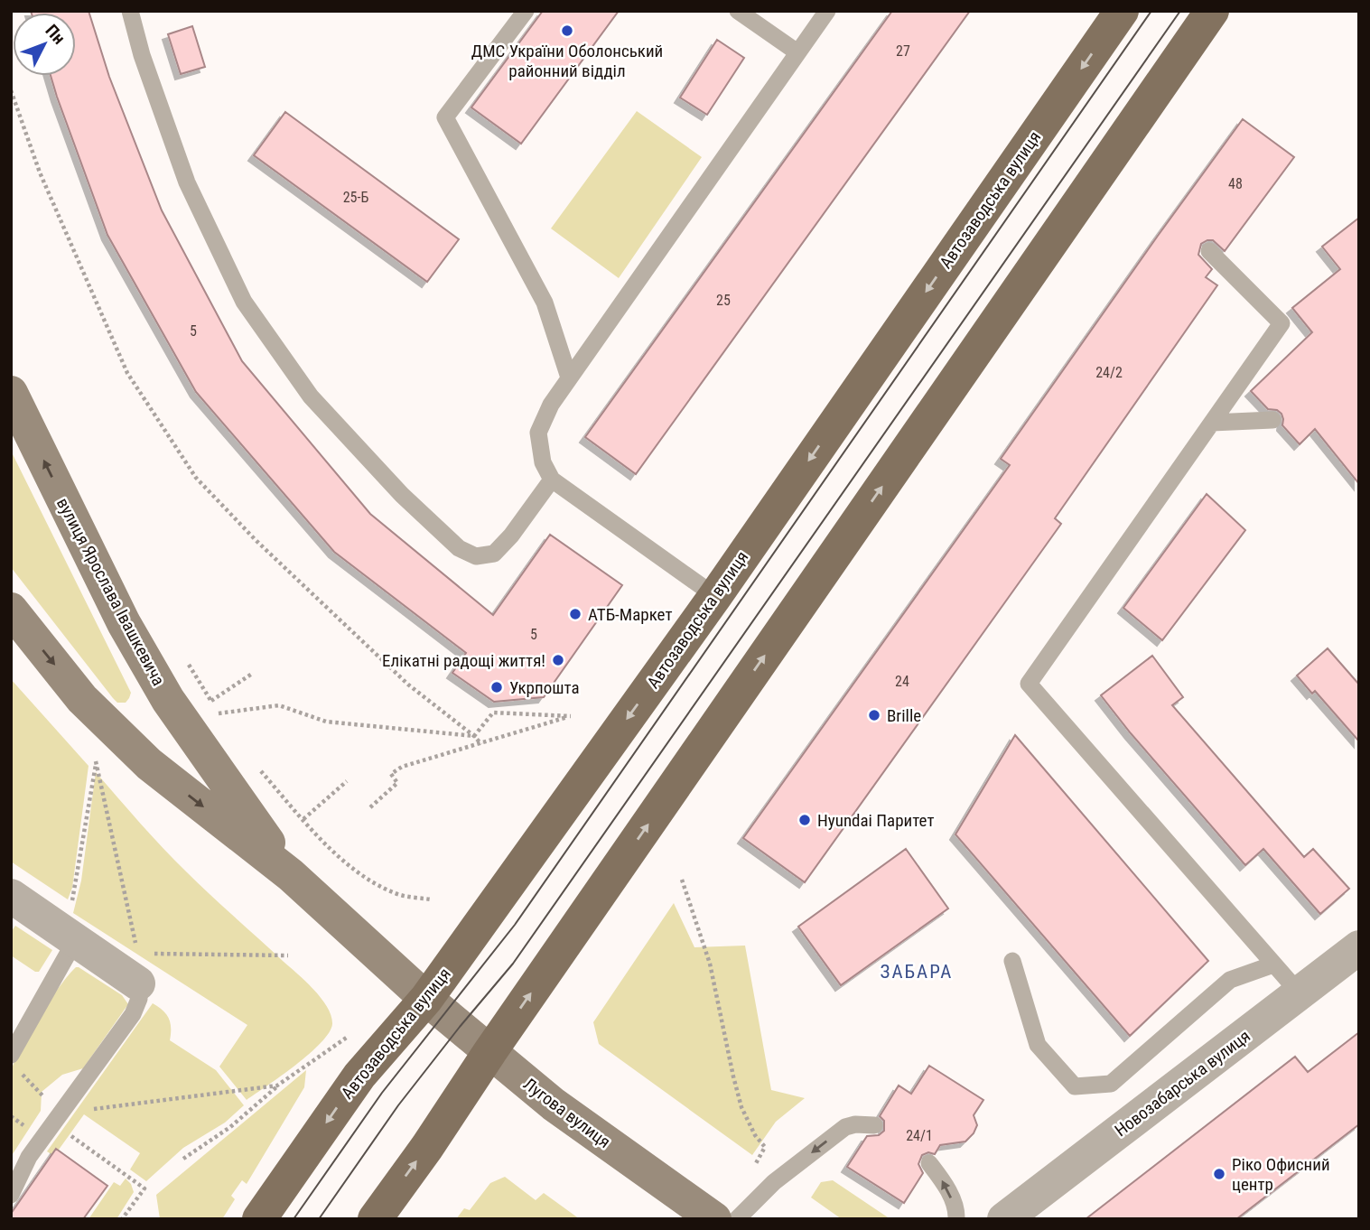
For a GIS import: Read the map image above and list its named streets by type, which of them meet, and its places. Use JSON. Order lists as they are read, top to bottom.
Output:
{
  "streets": {
    "main road": ["Автозаводська вулиця", "вулиця Ярослава Івашкевича", "Лугова вулиця"],
    "street": ["Новозабарська вулиця"]
  },
  "crossings": [
    ["Автозаводська вулиця", "вулиця Ярослава Івашкевича"],
    ["Автозаводська вулиця", "Лугова вулиця"],
    ["вулиця Ярослава Івашкевича", "Лугова вулиця"]
  ],
  "districts": ["ЗАБАРА"],
  "places": [
    "ДМС України Оболонський районний відділ",
    "АТБ-Маркет",
    "Елікатні радощі життя!",
    "Укрпошта",
    "Brille",
    "Hyundai Паритет",
    "Ріко Офисний центр"
  ],
  "house_numbers": [
    "27",
    "48",
    "25-Б",
    "25",
    "5",
    "24/2",
    "5",
    "24",
    "24/1"
  ],
  "north": "top right"
}
